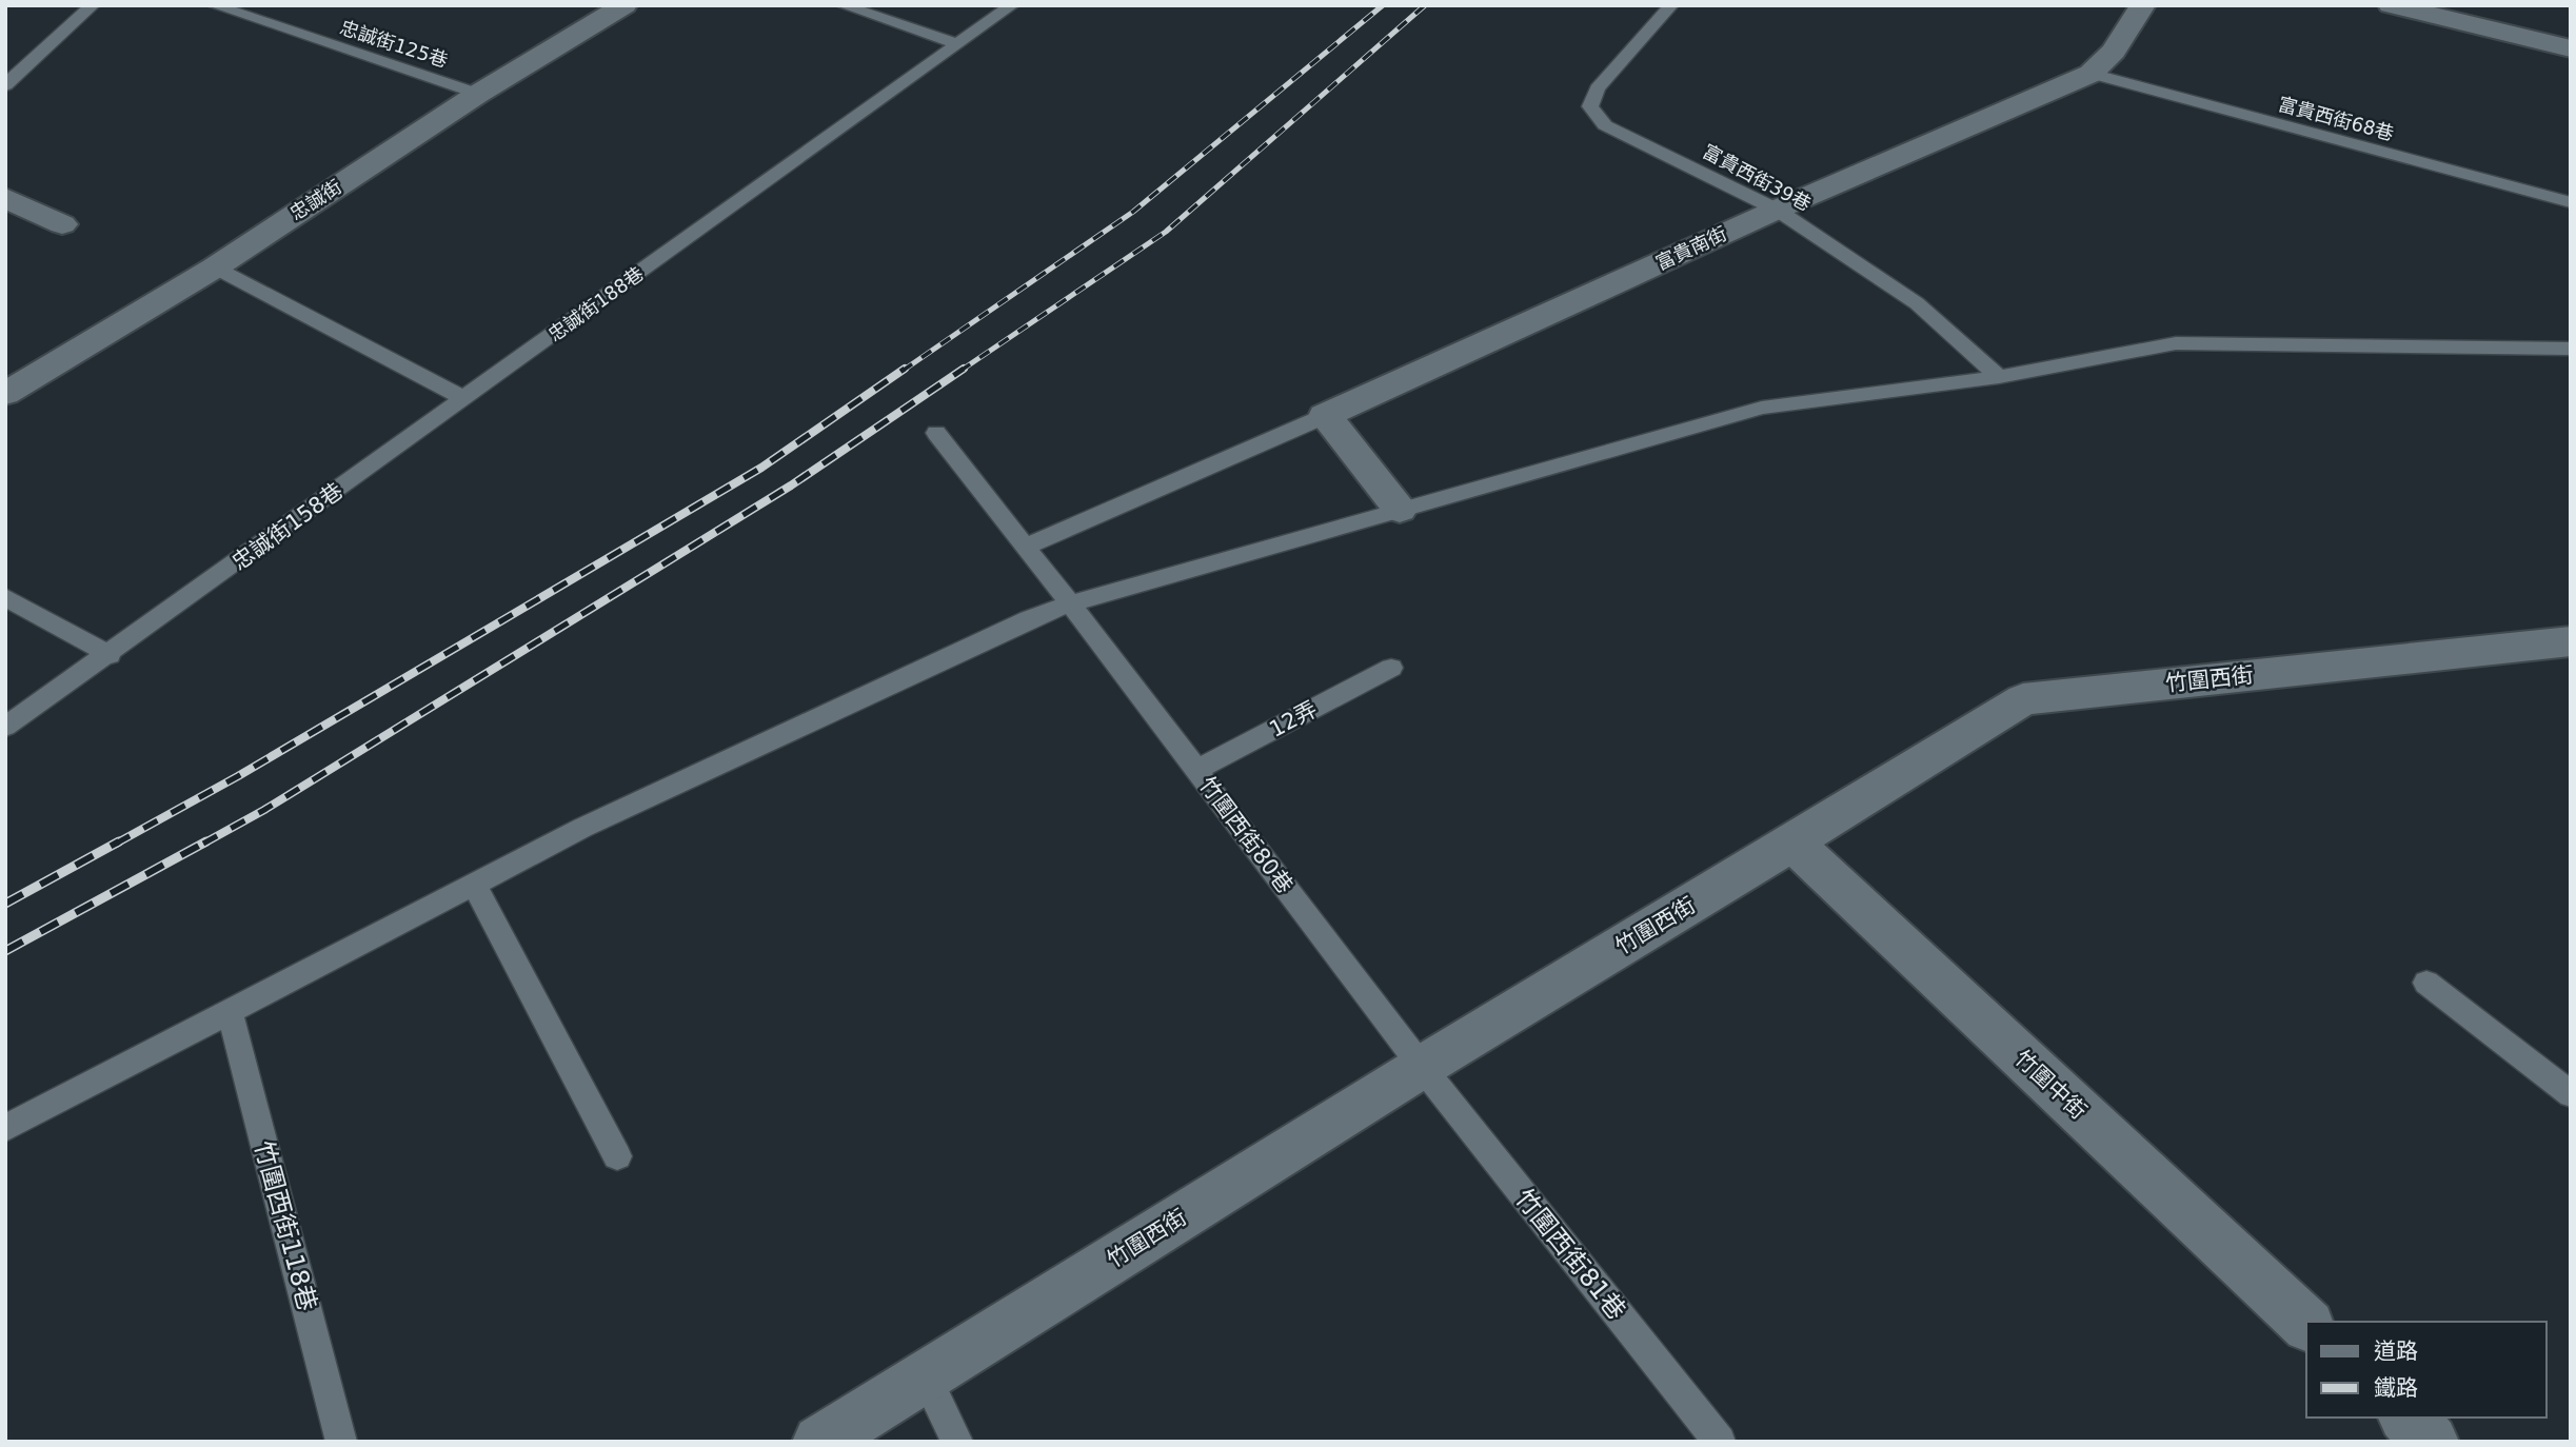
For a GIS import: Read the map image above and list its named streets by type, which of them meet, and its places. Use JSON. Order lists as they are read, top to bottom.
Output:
{
  "streets": {
    "street": [
      "忠誠街",
      "富貴南街",
      "竹圍西街",
      "竹圍中街"
    ],
    "lane": [
      "忠誠街125巷",
      "富貴西街68巷",
      "富貴西街39巷",
      "忠誠街188巷",
      "忠誠街158巷",
      "12弄",
      "竹圍西街80巷",
      "竹圍西街118巷",
      "竹圍西街81巷"
    ]
  },
  "crossings": [
    ["忠誠街125巷", "忠誠街"],
    ["富貴西街68巷", "富貴南街"],
    ["富貴西街39巷", "富貴南街"],
    ["忠誠街188巷", "忠誠街158巷"],
    ["竹圍西街", "竹圍西街80巷"],
    ["竹圍西街", "竹圍中街"],
    ["竹圍西街", "竹圍西街81巷"],
    ["12弄", "竹圍西街80巷"],
    ["竹圍西街80巷", "竹圍西街81巷"]
  ],
  "legend": ["道路", "鐵路"]
}
